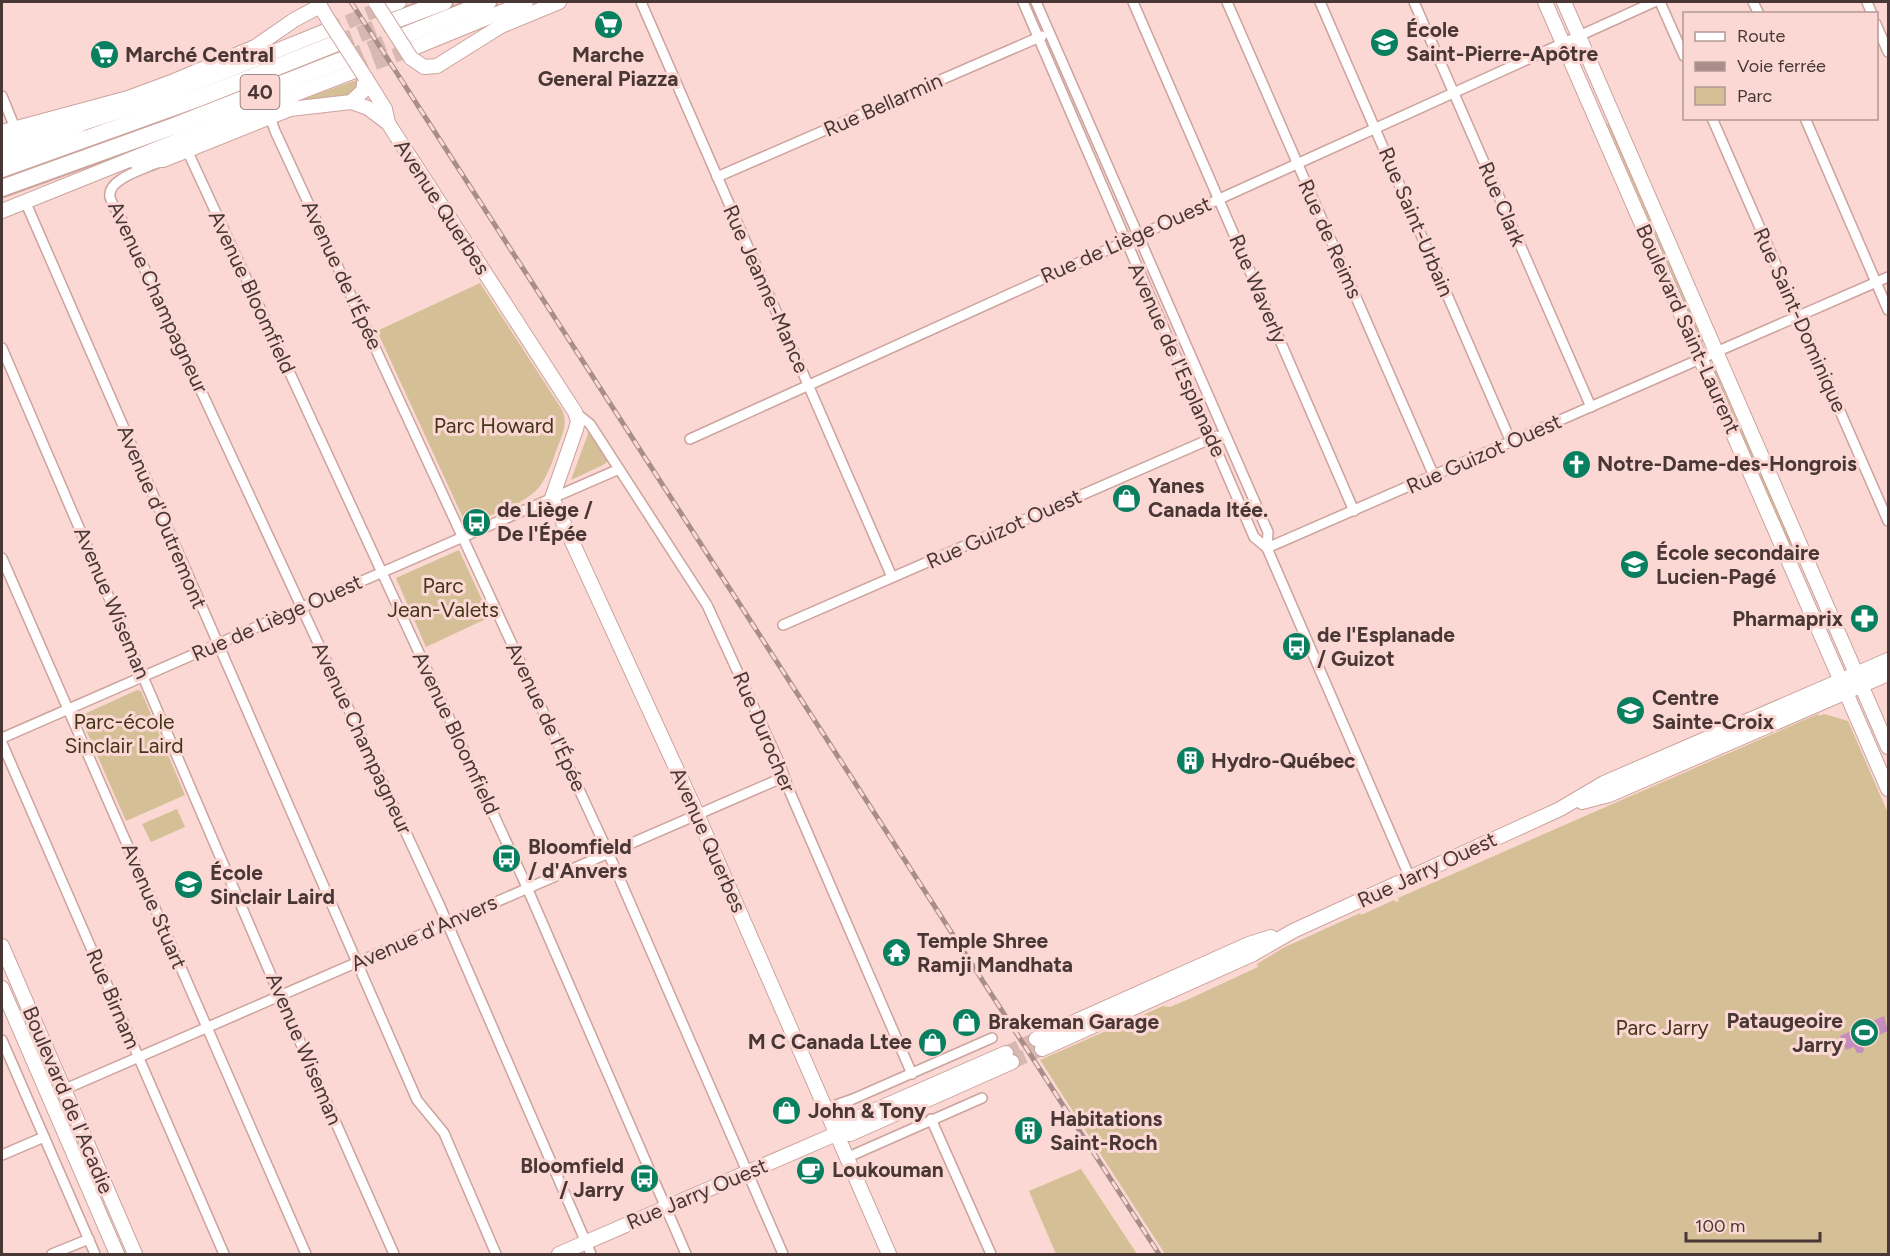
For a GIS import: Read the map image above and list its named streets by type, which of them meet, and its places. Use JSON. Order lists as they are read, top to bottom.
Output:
{
  "streets": {
    "highway": ["40"],
    "main road": [
      "Avenue Querbes",
      "Boulevard Saint-Laurent",
      "Rue Jarry Ouest",
      "Boulevard de l'Acadie"
    ],
    "street": [
      "Rue Bellarmin",
      "Rue Clark",
      "Rue Saint-Urbain",
      "Rue de Reims",
      "Rue de Liège Ouest",
      "Avenue de l'Épée",
      "Rue Jeanne-Mance",
      "Rue Waverly",
      "Avenue Bloomfield",
      "Avenue Champagneur",
      "Rue Saint-Dominique",
      "Avenue de l'Esplanade",
      "Rue Guizot Ouest",
      "Avenue d'Outremont",
      "Avenue Wiseman",
      "Rue Durocher",
      "Avenue Stuart",
      "Avenue d'Anvers",
      "Rue Birnam"
    ]
  },
  "crossings": [
    ["40", "Avenue Querbes"],
    ["Rue Bellarmin", "Rue Jeanne-Mance"],
    ["Rue Bellarmin", "Avenue de l'Esplanade"],
    ["Rue Clark", "Rue de Liège Ouest"],
    ["Rue Clark", "Rue Guizot Ouest"],
    ["Avenue Querbes", "Rue de Liège Ouest"],
    ["Avenue Querbes", "Rue Durocher"],
    ["Avenue Querbes", "Rue Jarry Ouest"],
    ["Avenue Querbes", "Avenue d'Anvers"],
    ["Rue Saint-Urbain", "Rue de Liège Ouest"],
    ["Rue Saint-Urbain", "Rue Guizot Ouest"],
    ["Rue de Reims", "Rue de Liège Ouest"],
    ["Rue de Reims", "Rue Guizot Ouest"],
    ["Rue de Liège Ouest", "Avenue de l'Épée"],
    ["Rue de Liège Ouest", "Rue Jeanne-Mance"],
    ["Rue de Liège Ouest", "Rue Waverly"],
    ["Rue de Liège Ouest", "Avenue Bloomfield"],
    ["Rue de Liège Ouest", "Avenue Champagneur"],
    ["Rue de Liège Ouest", "Boulevard Saint-Laurent"],
    ["Rue de Liège Ouest", "Avenue de l'Esplanade"],
    ["Rue de Liège Ouest", "Avenue d'Outremont"],
    ["Rue de Liège Ouest", "Avenue Wiseman"],
    ["Rue de Liège Ouest", "Rue Durocher"],
    ["Rue de Liège Ouest", "Avenue Stuart"],
    ["Avenue de l'Épée", "Rue Jarry Ouest"],
    ["Avenue de l'Épée", "Avenue d'Anvers"],
    ["Rue Jeanne-Mance", "Rue Guizot Ouest"],
    ["Rue Waverly", "Rue Guizot Ouest"],
    ["Avenue Bloomfield", "Rue Jarry Ouest"],
    ["Avenue Bloomfield", "Avenue d'Anvers"],
    ["Avenue Champagneur", "Rue Jarry Ouest"],
    ["Avenue Champagneur", "Avenue d'Anvers"],
    ["Rue Saint-Dominique", "Rue Guizot Ouest"],
    ["Boulevard Saint-Laurent", "Rue Guizot Ouest"],
    ["Boulevard Saint-Laurent", "Rue Jarry Ouest"],
    ["Avenue de l'Esplanade", "Rue Guizot Ouest"],
    ["Avenue de l'Esplanade", "Rue Jarry Ouest"],
    ["Avenue d'Outremont", "Avenue d'Anvers"],
    ["Avenue Wiseman", "Avenue d'Anvers"],
    ["Rue Durocher", "Avenue d'Anvers"],
    ["Avenue Stuart", "Avenue d'Anvers"],
    ["Avenue d'Anvers", "Rue Birnam"],
    ["Avenue d'Anvers", "Boulevard de l'Acadie"]
  ],
  "parks": [
    "Parc Howard",
    "Parc Jean-Valets",
    "Parc-école Sinclair Laird",
    "Parc Jarry"
  ],
  "places": {
    "supermarket": ["Marche General Piazza", "Marché Central"],
    "school or university": [
      "École Saint-Pierre-Apôtre",
      "École secondaire Lucien-Pagé",
      "Centre Sainte-Croix",
      "École Sinclair Laird"
    ],
    "church": ["Notre-Dame-des-Hongrois"],
    "shop": [
      "Yanes Canada ltée.",
      "Brakeman Garage",
      "M C Canada Ltee",
      "John & Tony"
    ],
    "bus stop": [
      "de Liège / De l'Épée",
      "de l'Esplanade / Guizot",
      "Bloomfield / d'Anvers",
      "Bloomfield / Jarry"
    ],
    "pharmacy": ["Pharmaprix"],
    "building": ["Hydro-Québec", "Habitations Saint-Roch"],
    "temple": ["Temple Shree Ramji Mandhata"],
    "sports": ["Pataugeoire Jarry"],
    "cafe": ["Loukouman"]
  },
  "legend": ["Route", "Voie ferrée", "Parc"],
  "scale_bar": "100 m"
}
